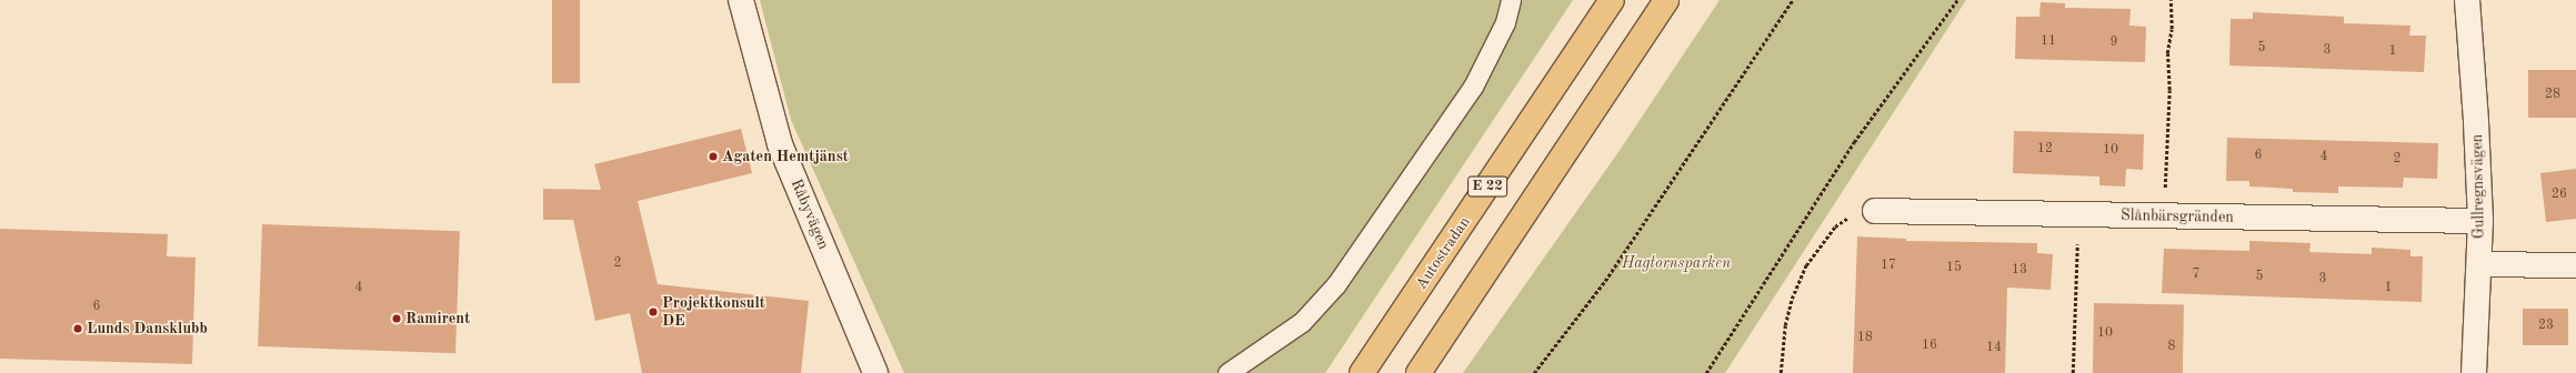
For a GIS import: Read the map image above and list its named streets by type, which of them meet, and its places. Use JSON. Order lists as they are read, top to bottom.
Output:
{
  "streets": {
    "highway": ["E 22", "Autostradan"],
    "street": ["Gullregnsvägen", "Råbyvägen", "Slånbärsgränden"]
  },
  "crossings": [
    ["Gullregnsvägen", "Slånbärsgränden"]
  ],
  "parks": ["Hagtornsparken"],
  "places": [
    "Agaten Hemtjänst",
    "Projektkonsult DE",
    "Ramirent",
    "Lunds Dansklubb"
  ],
  "house_numbers": [
    "11",
    "9",
    "5",
    "3",
    "1",
    "28",
    "12",
    "10",
    "6",
    "4",
    "2",
    "26",
    "2",
    "17",
    "15",
    "13",
    "7",
    "5",
    "3",
    "4",
    "1",
    "6",
    "23",
    "10",
    "18",
    "16",
    "8",
    "14"
  ]
}
